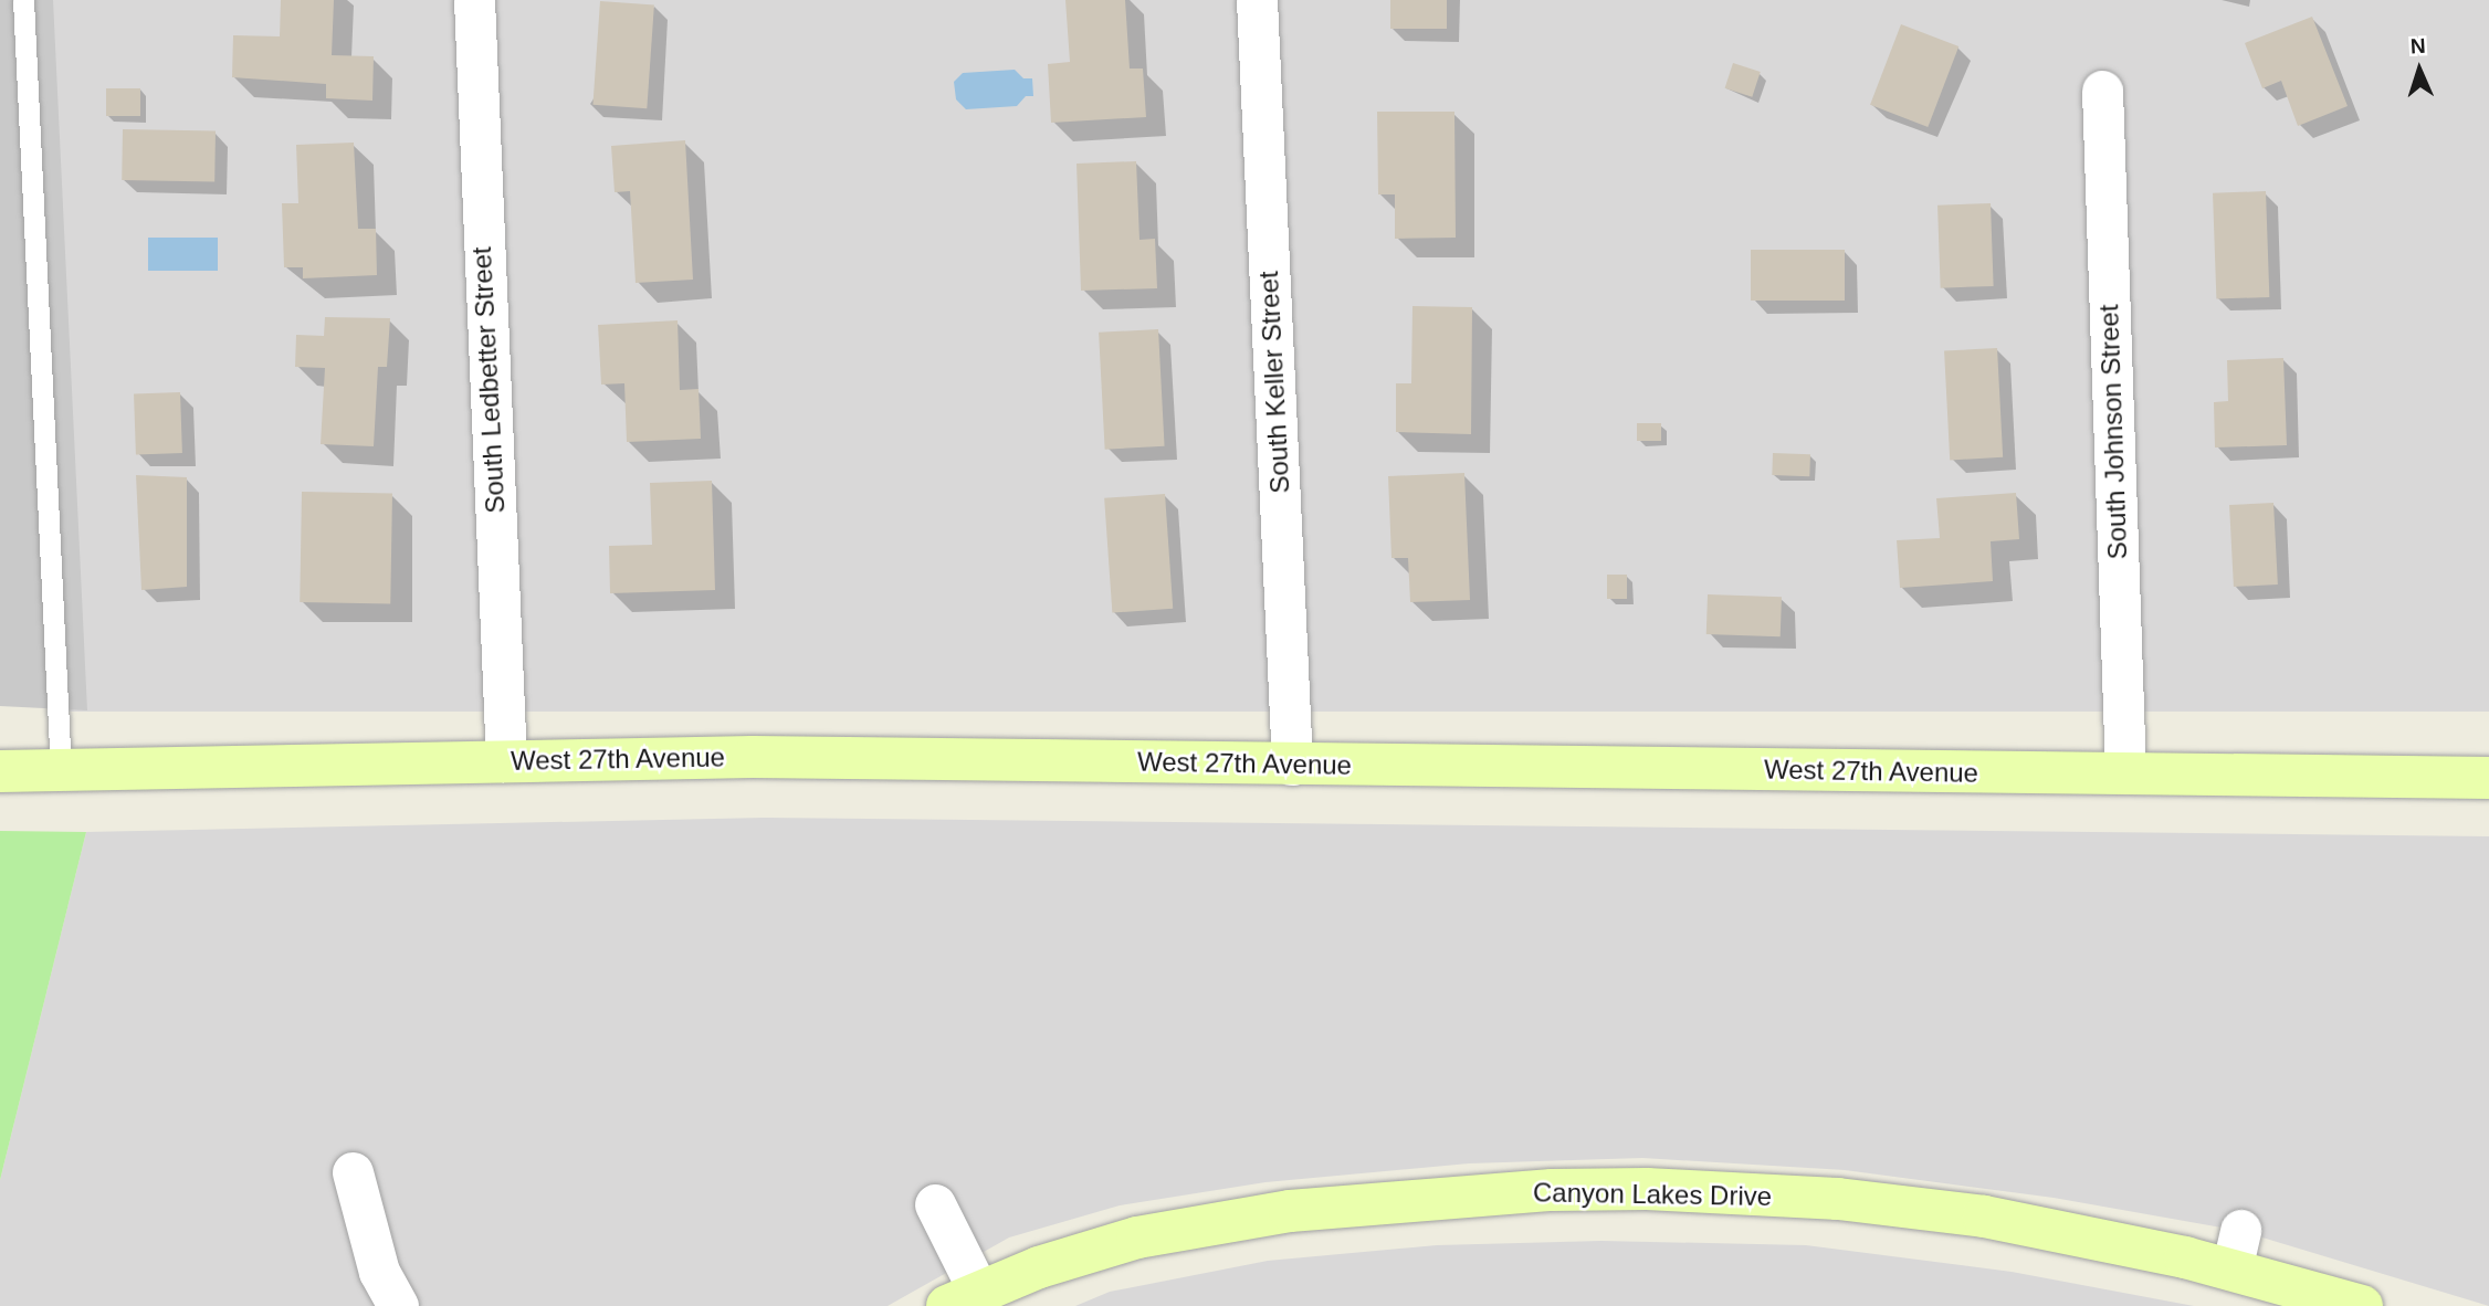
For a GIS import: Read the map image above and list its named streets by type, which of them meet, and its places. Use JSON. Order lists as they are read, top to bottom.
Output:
{
  "streets": {
    "main road": ["West 27th Avenue", "Canyon Lakes Drive"],
    "street": ["South Ledbetter Street", "South Keller Street", "South Johnson Street"]
  },
  "crossings": [
    ["South Ledbetter Street", "West 27th Avenue"],
    ["South Keller Street", "West 27th Avenue"],
    ["South Johnson Street", "West 27th Avenue"]
  ],
  "north": "top"
}
